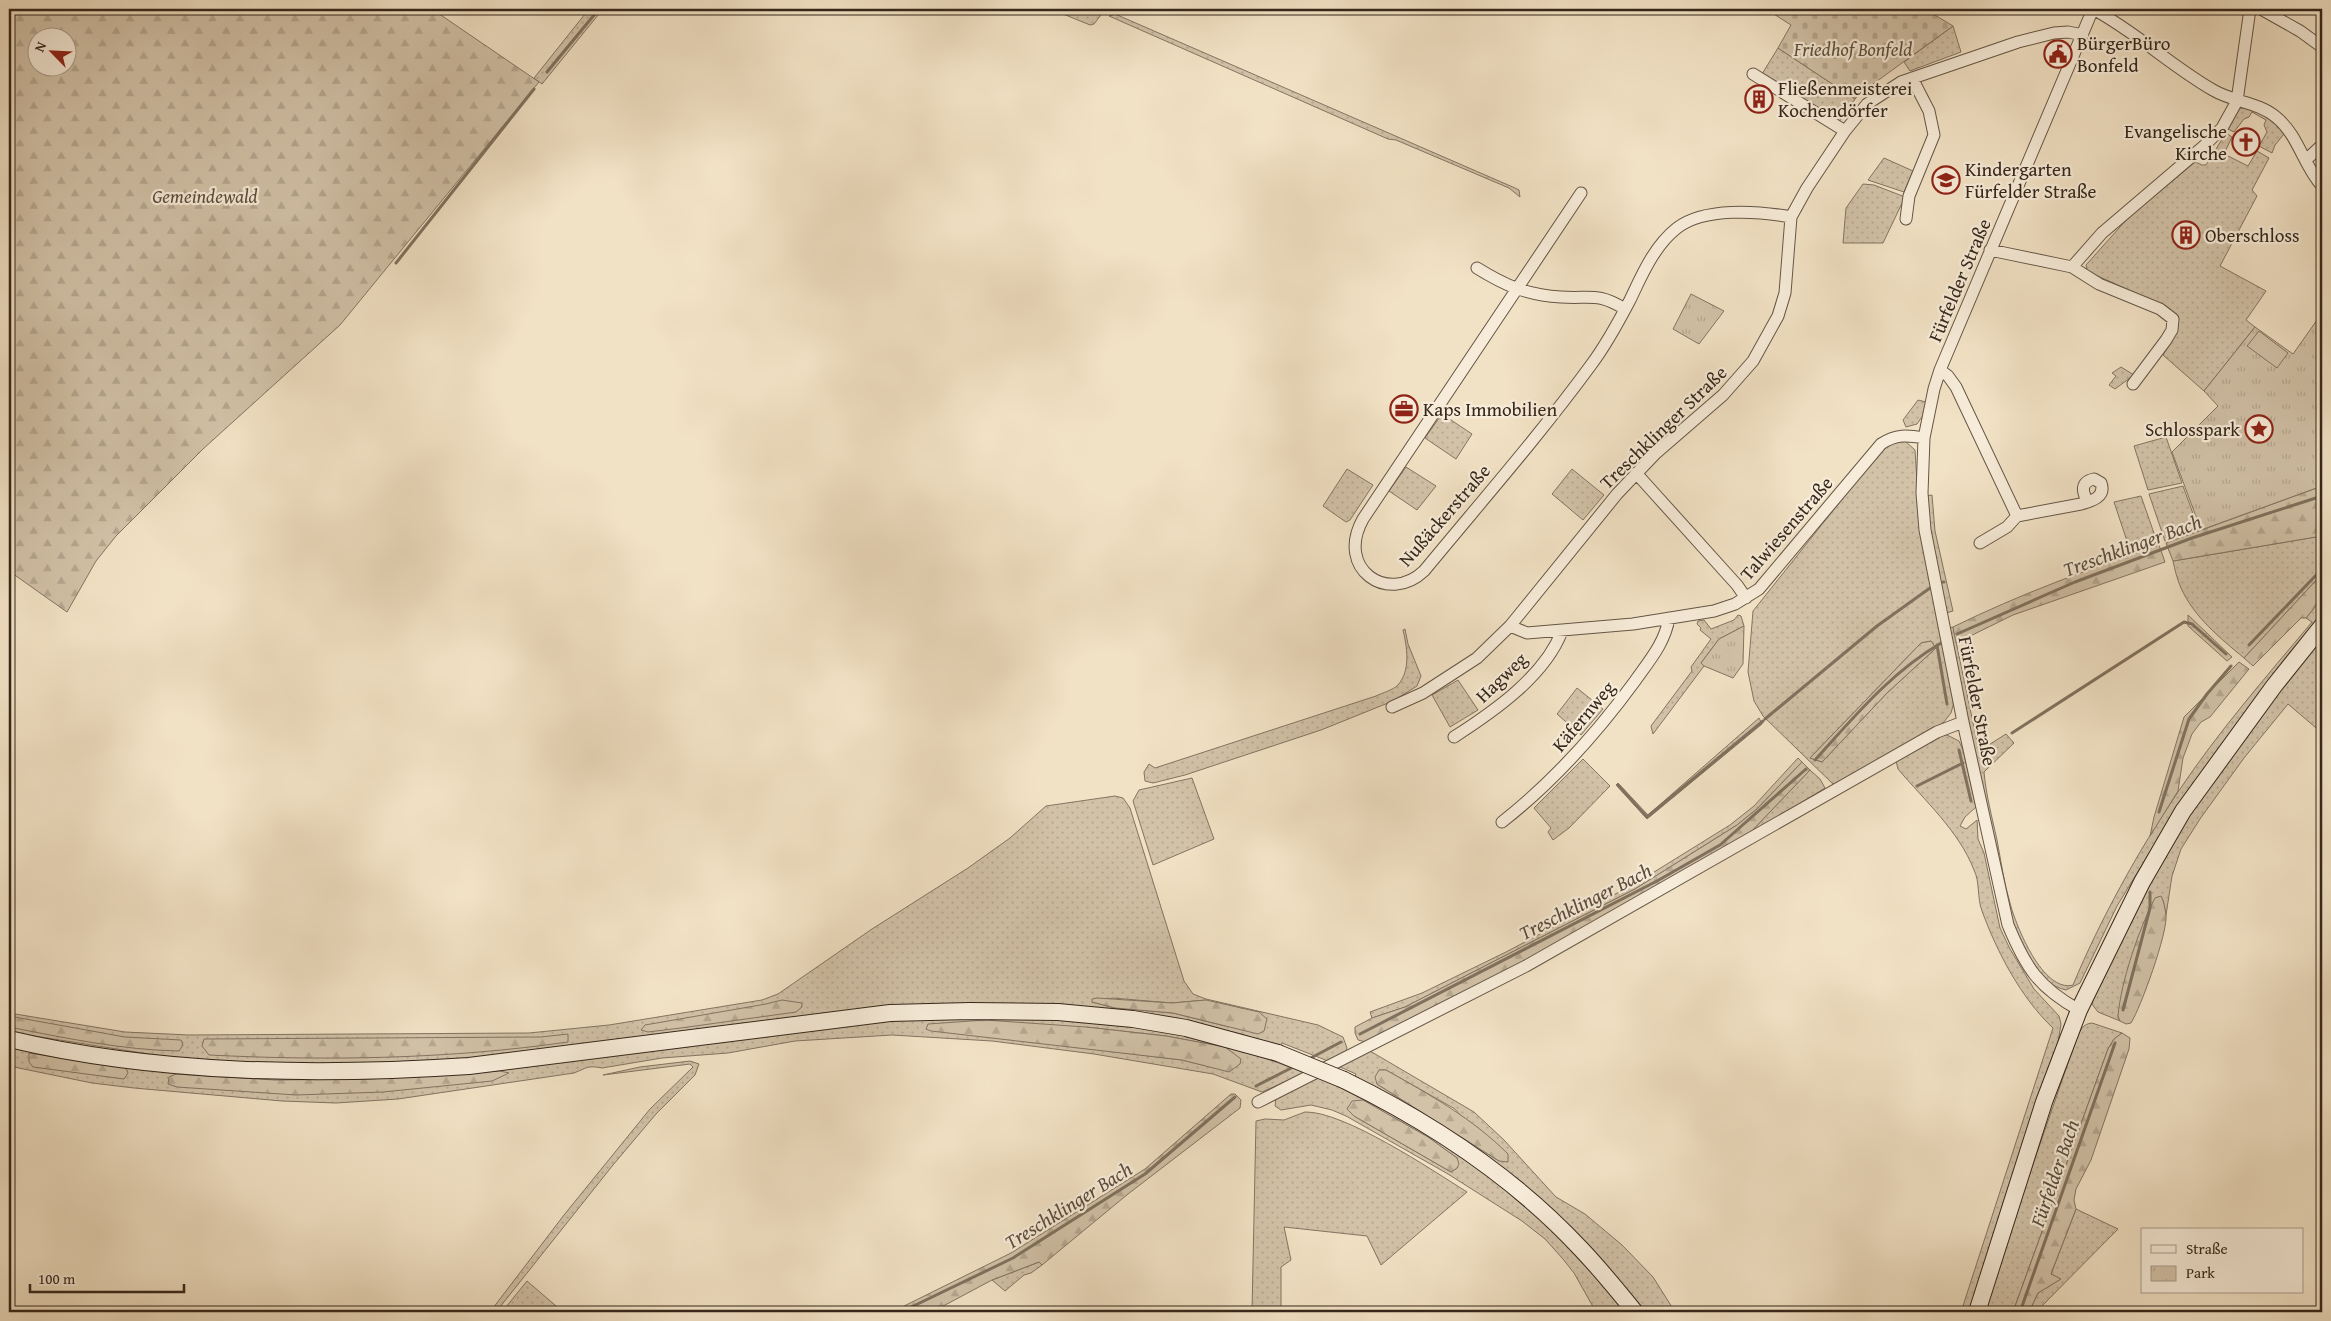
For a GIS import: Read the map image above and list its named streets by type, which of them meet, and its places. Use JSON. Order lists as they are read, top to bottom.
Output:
{
  "streets": {
    "street": [
      "Fürfelder Straße",
      "Treschklinger Straße",
      "Nußäckerstraße",
      "Talwiesenstraße",
      "Hagweg",
      "Käfernweg"
    ]
  },
  "crossings": [
    ["Fürfelder Straße", "Treschklinger Straße"],
    ["Fürfelder Straße", "Talwiesenstraße"],
    ["Treschklinger Straße", "Nußäckerstraße"],
    ["Treschklinger Straße", "Talwiesenstraße"],
    ["Talwiesenstraße", "Hagweg"],
    ["Talwiesenstraße", "Käfernweg"]
  ],
  "water": ["Treschklinger Bach", "Fürfelder Bach"],
  "parks": ["Friedhof Bonfeld", "Gemeindewald"],
  "places": {
    "public building": ["BürgerBüro Bonfeld"],
    "building": ["Fließenmeisterei Kochendörfer", "Oberschloss"],
    "church": ["Evangelische Kirche"],
    "school or university": ["Kindergarten Fürfelder Straße"],
    "office": ["Kaps Immobilien"],
    "place": ["Schlosspark"]
  },
  "legend": ["Straße", "Park"],
  "scale_bar": "100 m",
  "north": "top left"
}
